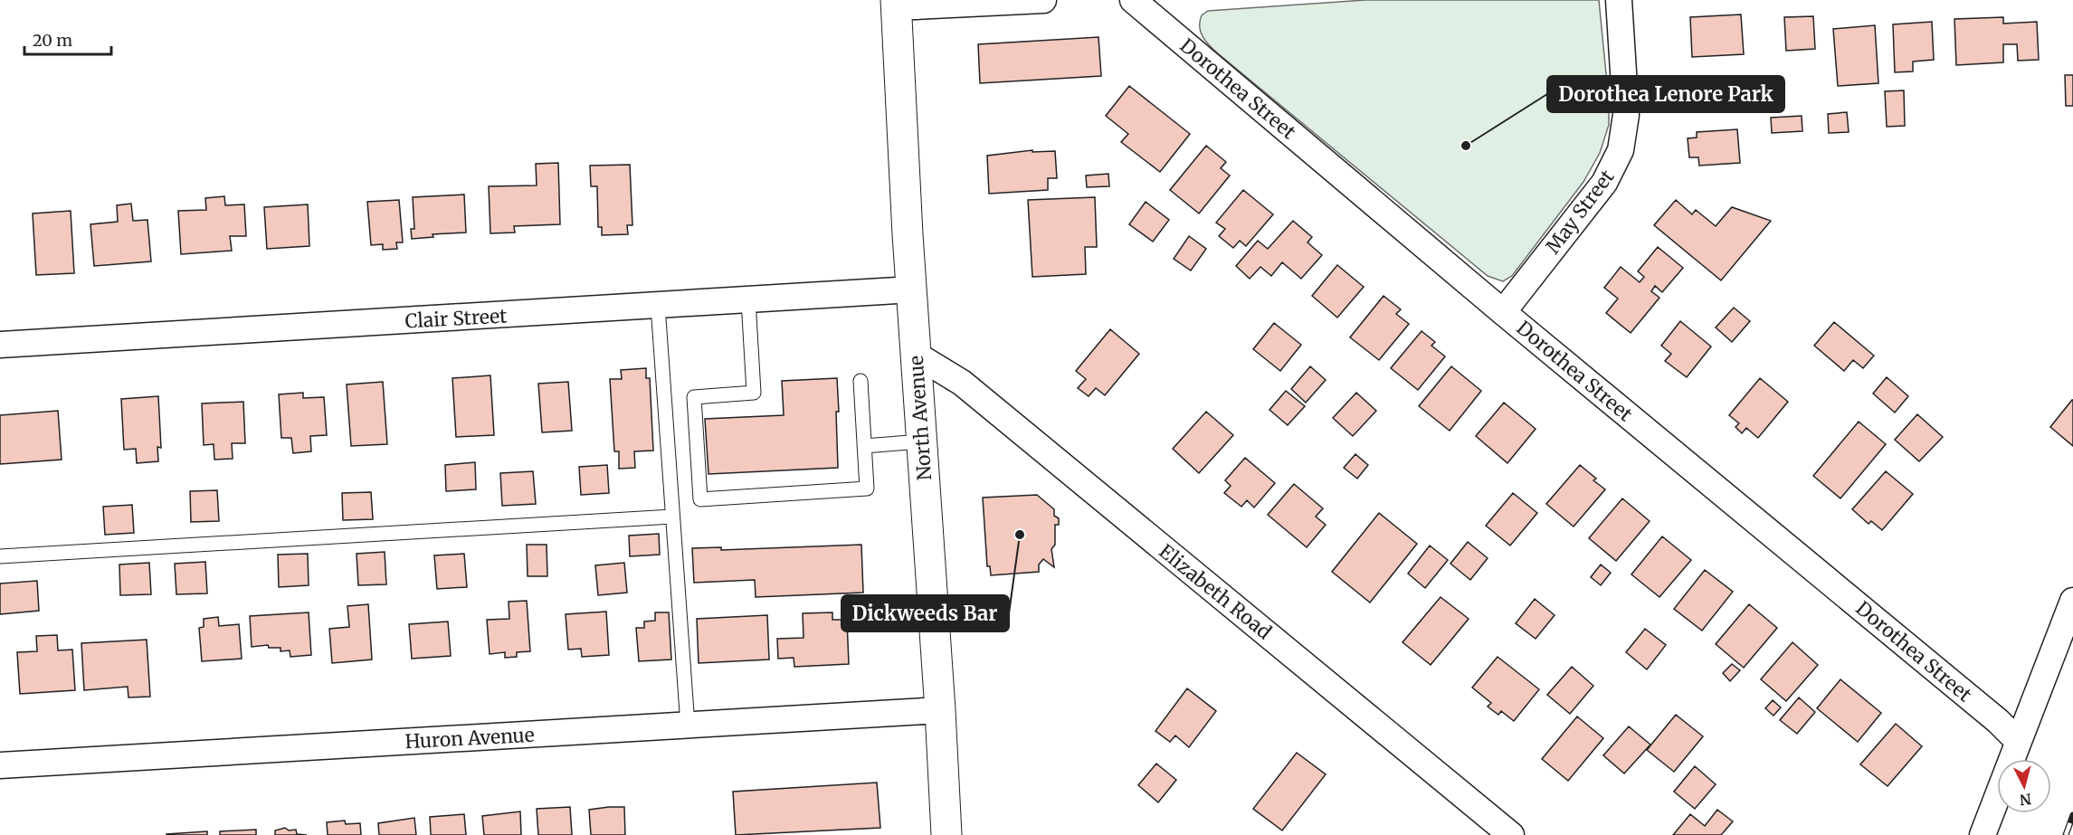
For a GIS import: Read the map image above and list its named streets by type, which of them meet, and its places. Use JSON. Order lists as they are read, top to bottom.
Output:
{
  "streets": {
    "main road": ["North Avenue"],
    "street": [
      "Dorothea Street",
      "May Street",
      "Clair Street",
      "Elizabeth Road",
      "Huron Avenue"
    ]
  },
  "crossings": [
    ["Dorothea Street", "May Street"],
    ["Clair Street", "North Avenue"],
    ["North Avenue", "Elizabeth Road"],
    ["North Avenue", "Huron Avenue"]
  ],
  "places": ["Dorothea Lenore Park", "Dickweeds Bar"],
  "scale_bar": "20 m",
  "north": "bottom"
}
